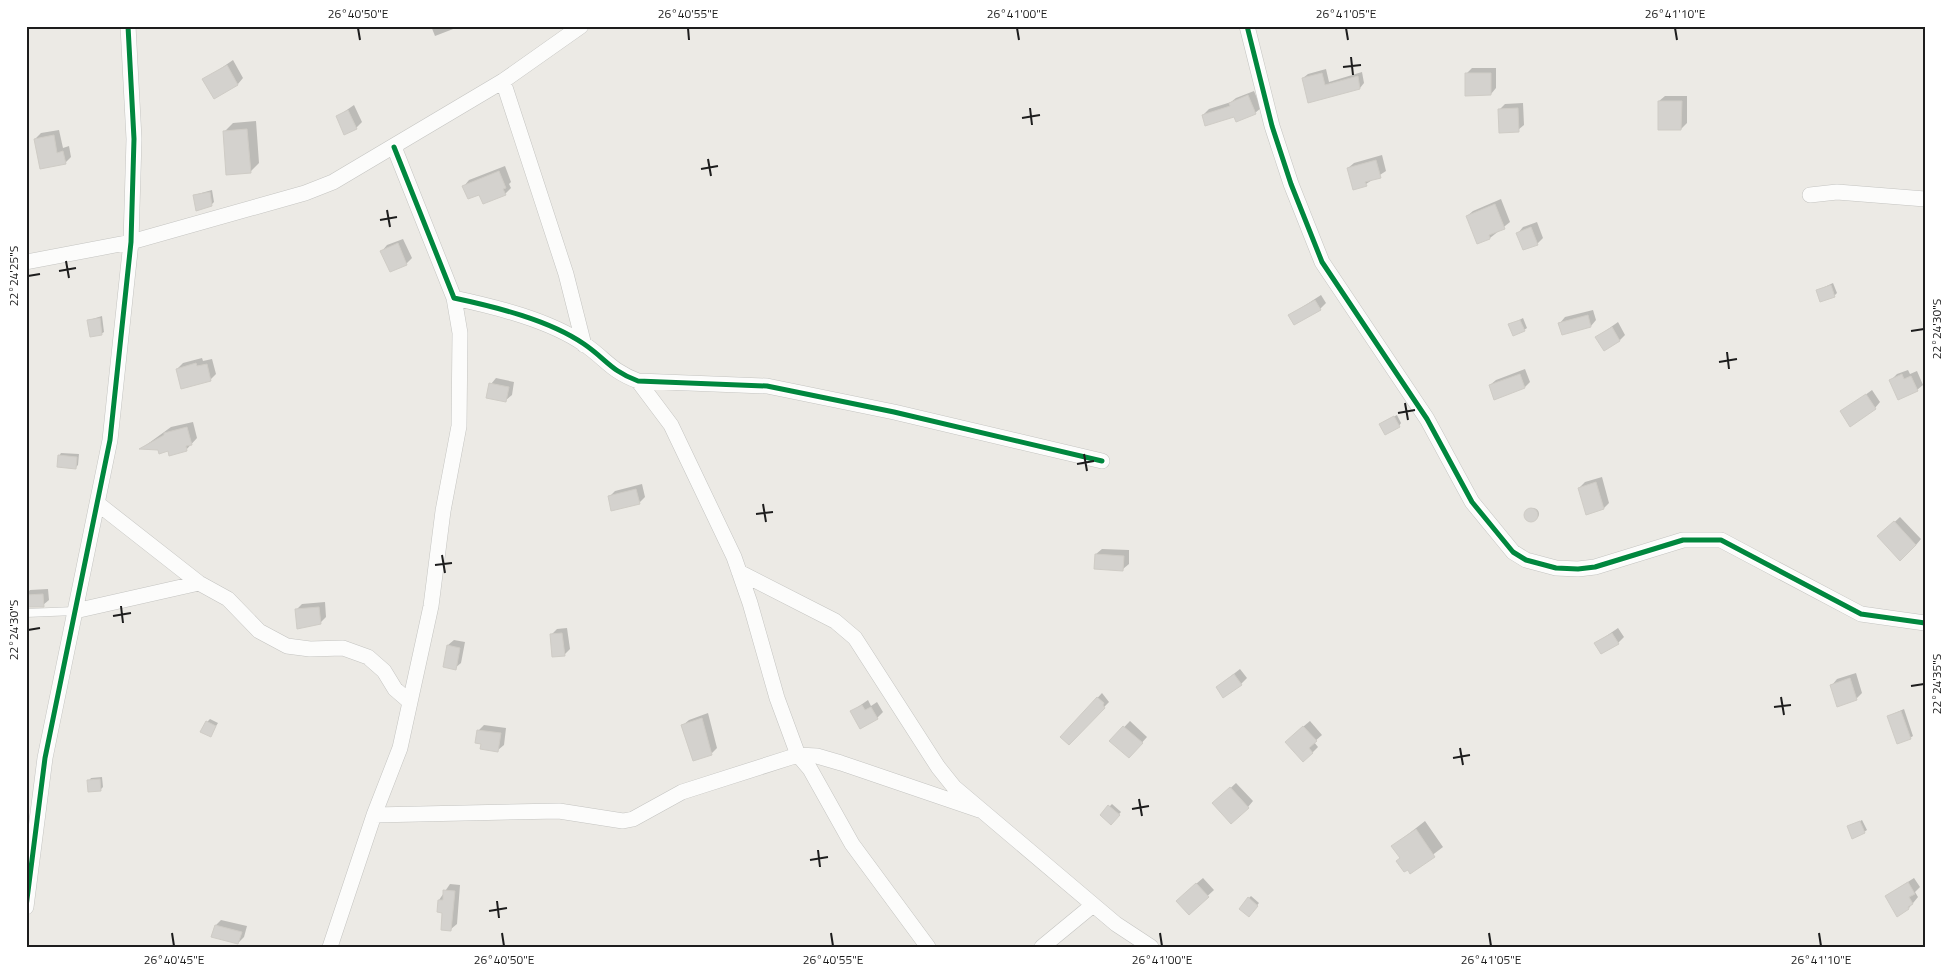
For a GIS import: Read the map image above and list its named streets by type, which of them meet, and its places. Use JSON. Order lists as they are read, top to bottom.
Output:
{
  "coordinates": [
    "26°40'50\"E",
    "26°40'55\"E",
    "26°41'00\"E",
    "26°41'05\"E",
    "26°41'10\"E",
    "22°24'25\"S",
    "22°24'30\"S",
    "22°24'35\"S",
    "26°40'45\"E"
  ]
}
